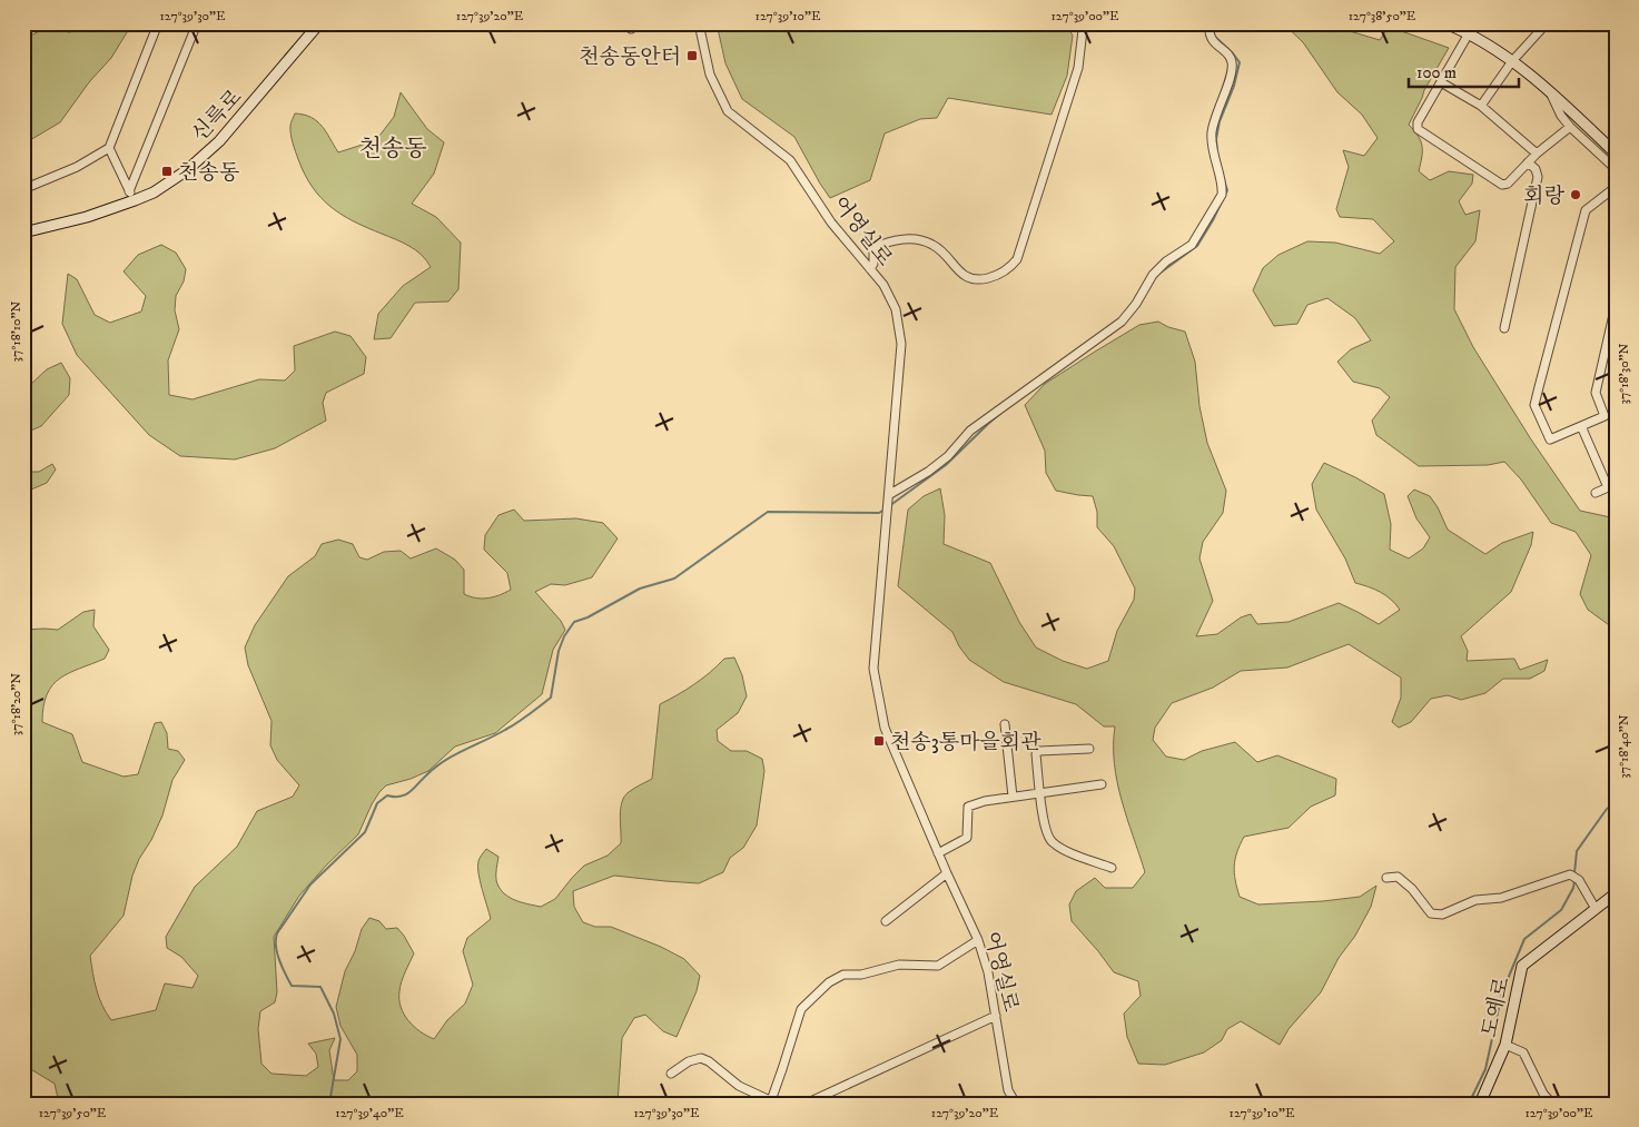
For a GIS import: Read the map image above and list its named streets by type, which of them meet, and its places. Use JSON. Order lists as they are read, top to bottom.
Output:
{
  "streets": {
    "street": ["신륵로", "어영실로", "도예로"]
  },
  "districts": ["천송동"],
  "places": {
    "transit": ["천송동안터", "천송동", "천송3통마을회관"],
    "other": ["회랑"]
  },
  "scale_bar": "100 m",
  "coordinates": [
    "127°39'30\"E",
    "127°39'20\"E",
    "127°39'10\"E",
    "127°39'00\"E",
    "127°38'50\"E",
    "37°18'10\"N",
    "37°18'30\"N",
    "37°18'20\"N",
    "37°18'40\"N",
    "127°39'50\"E",
    "127°39'40\"E"
  ]
}
